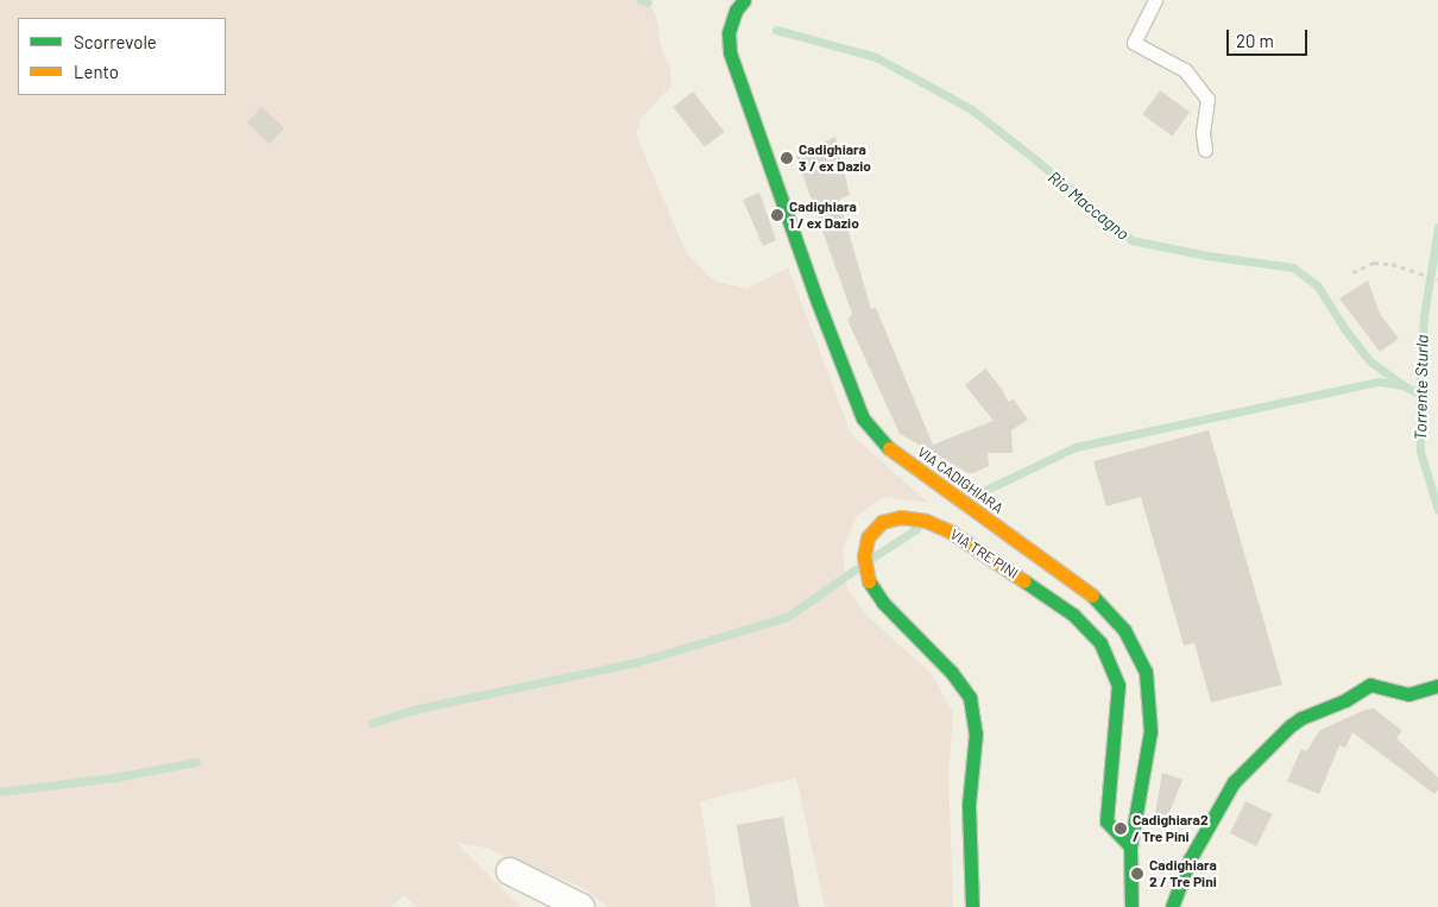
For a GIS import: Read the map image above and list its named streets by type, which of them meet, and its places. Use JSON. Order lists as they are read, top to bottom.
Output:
{
  "streets": {
    "street": ["VIA CADIGHIARA", "VIA TRE PINI"]
  },
  "crossings": [
    ["VIA CADIGHIARA", "VIA TRE PINI"]
  ],
  "water": ["Rio Maccagno", "Torrente Sturla"],
  "places": [
    "Cadighiara 3 / ex Dazio",
    "Cadighiara 1 / ex Dazio",
    "Cadighiara2 / Tre Pini",
    "Cadighiara 2 / Tre Pini"
  ],
  "legend": ["Scorrevole", "Lento"],
  "scale_bar": "20 m"
}
